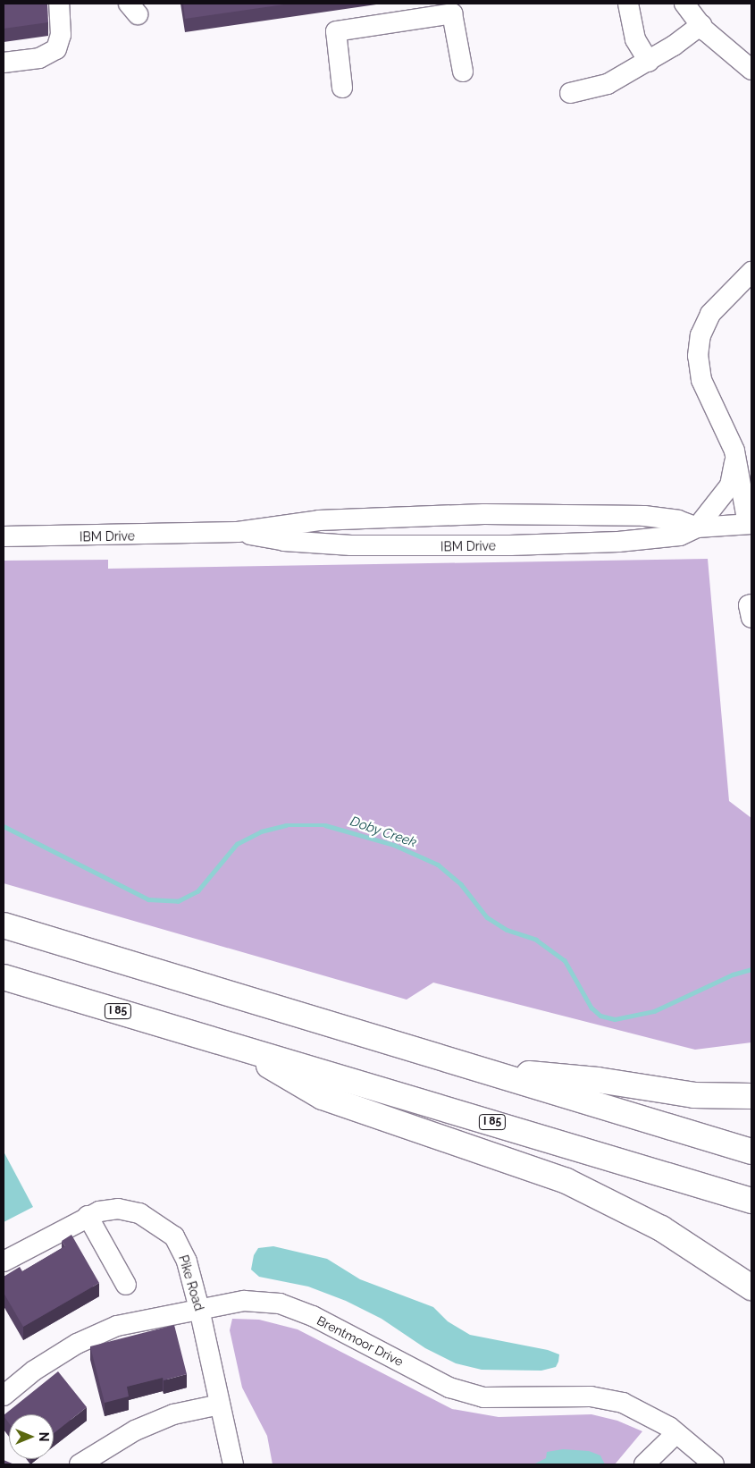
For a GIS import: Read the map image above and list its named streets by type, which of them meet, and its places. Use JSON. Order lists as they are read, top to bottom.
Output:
{
  "streets": {
    "highway": ["I 85"],
    "street": ["IBM Drive", "Pike Road", "Brentmoor Drive"]
  },
  "crossings": [
    ["Pike Road", "Brentmoor Drive"]
  ],
  "water": ["Doby Creek"],
  "north": "right"
}
